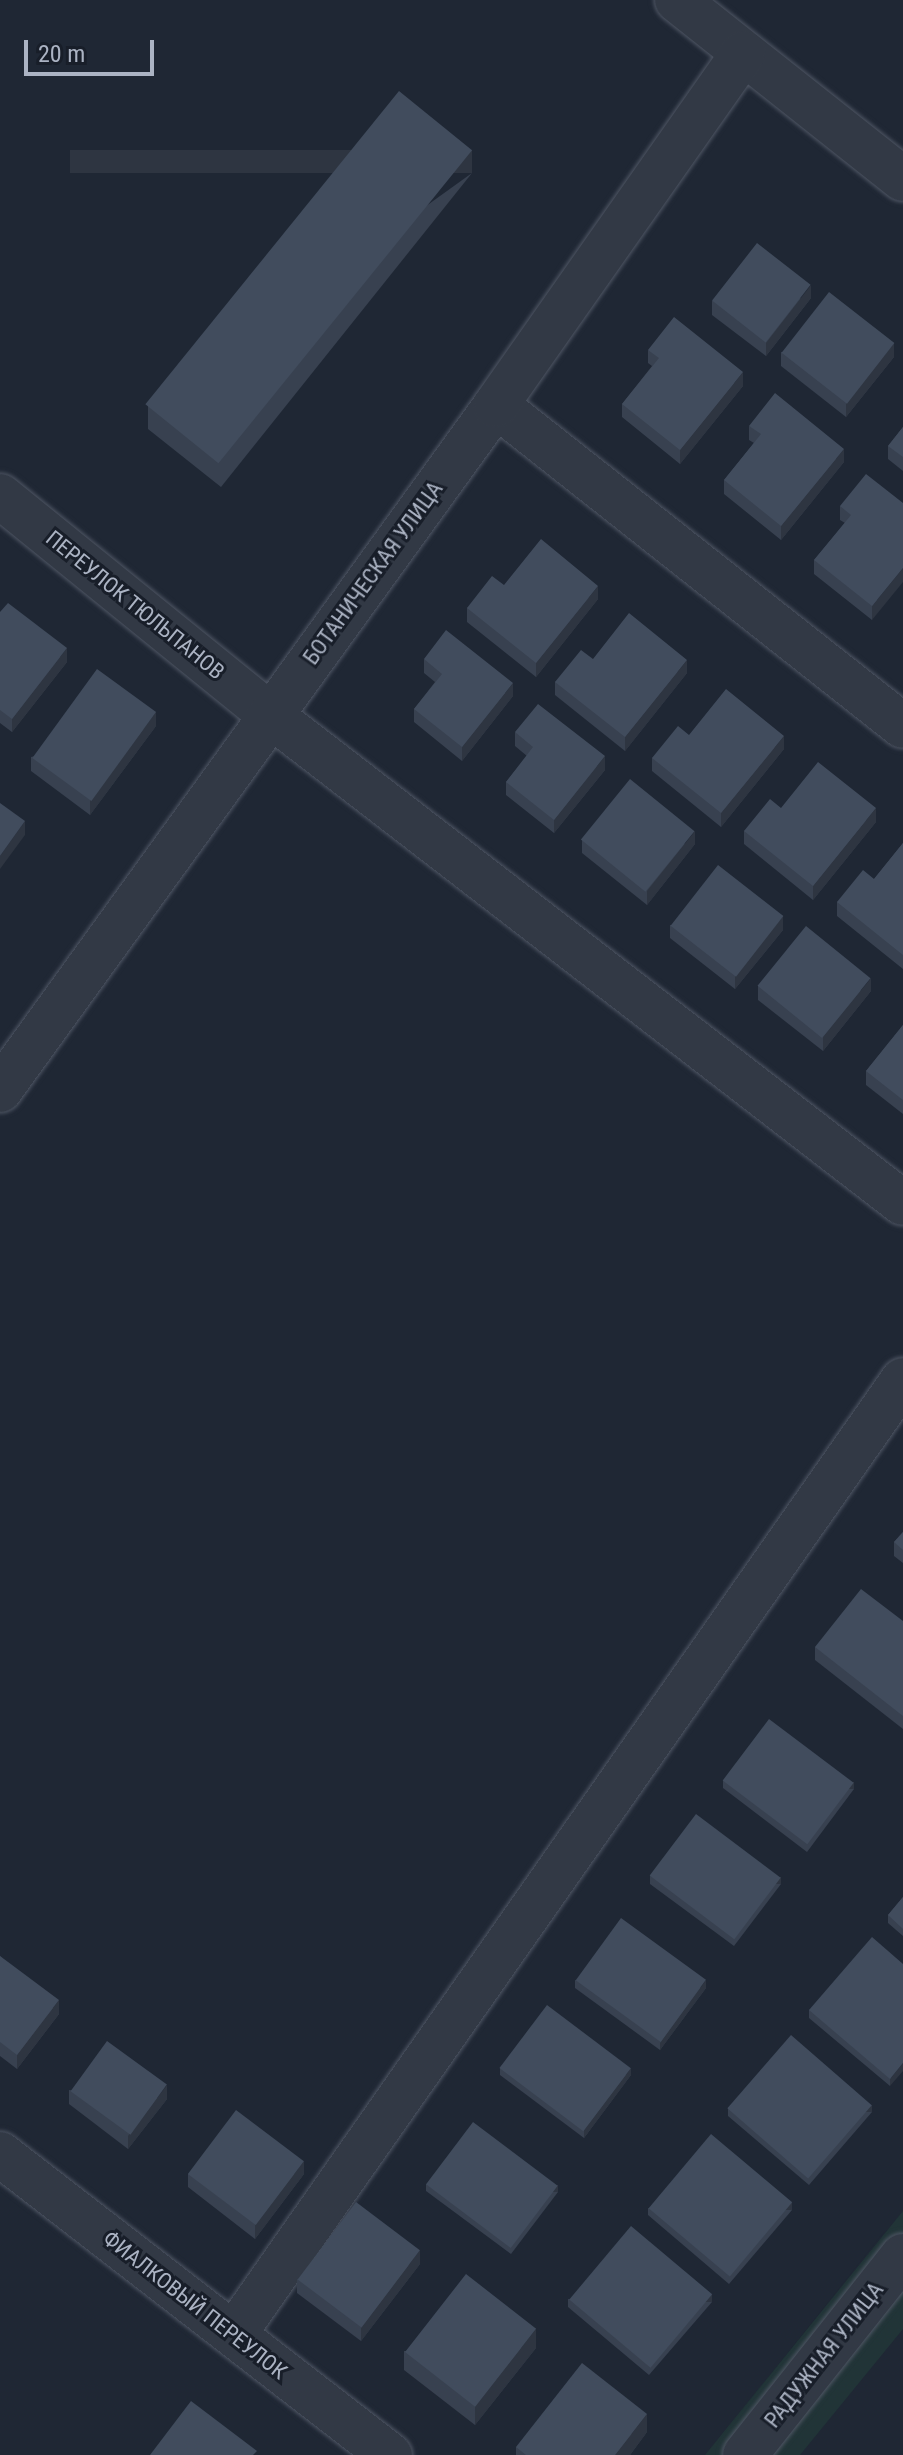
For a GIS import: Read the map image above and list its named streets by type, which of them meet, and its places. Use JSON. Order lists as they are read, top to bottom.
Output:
{
  "streets": {
    "street": [
      "БОТАНИЧЕСКАЯ УЛИЦА",
      "ПЕРЕУЛОК ТЮЛЬПАНОВ",
      "ФИАЛКОВЫЙ ПЕРЕУЛОК",
      "РАДУЖНАЯ УЛИЦА"
    ]
  },
  "crossings": [
    ["БОТАНИЧЕСКАЯ УЛИЦА", "ПЕРЕУЛОК ТЮЛЬПАНОВ"]
  ],
  "scale_bar": "20 m"
}
